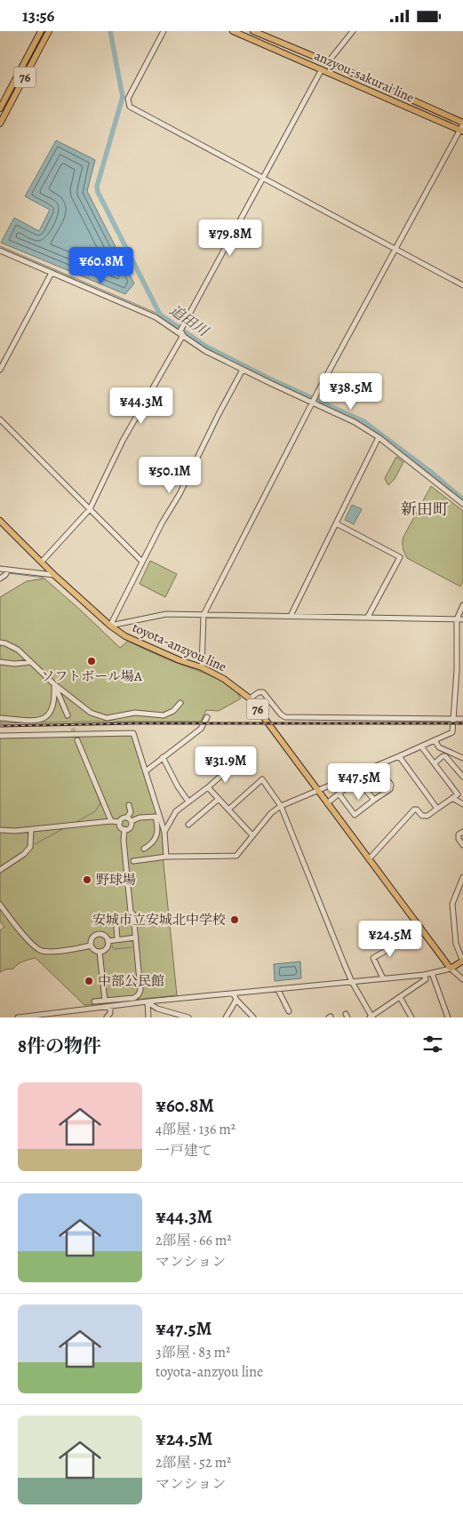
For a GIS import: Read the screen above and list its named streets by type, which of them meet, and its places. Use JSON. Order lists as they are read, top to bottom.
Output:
{
  "streets": {
    "main road": ["anzyou-sakurai line", "76", "toyota-anzyou line"]
  },
  "districts": ["新田町"],
  "water": ["追田川"],
  "places": [
    "ソフトボール場A",
    "野球場",
    "安城市立安城北中学校",
    "中部公民館"
  ],
  "page": {
    "status": "13:56",
    "price": [
      "¥79.8M",
      "¥60.8M",
      "¥38.5M",
      "¥44.3M",
      "¥50.1M",
      "¥31.9M",
      "¥47.5M",
      "¥24.5M"
    ],
    "heading": "8件の物件",
    "list": [
      {
        "name": "¥60.8M",
        "note": "4部屋 · 136 m² · 一戸建て"
      },
      {
        "name": "¥44.3M",
        "note": "2部屋 · 66 m² · マンション"
      },
      {
        "name": "¥47.5M",
        "note": "3部屋 · 83 m² · toyota-anzyou line"
      },
      {
        "name": "¥24.5M",
        "note": "2部屋 · 52 m² · マンション"
      }
    ]
  }
}
